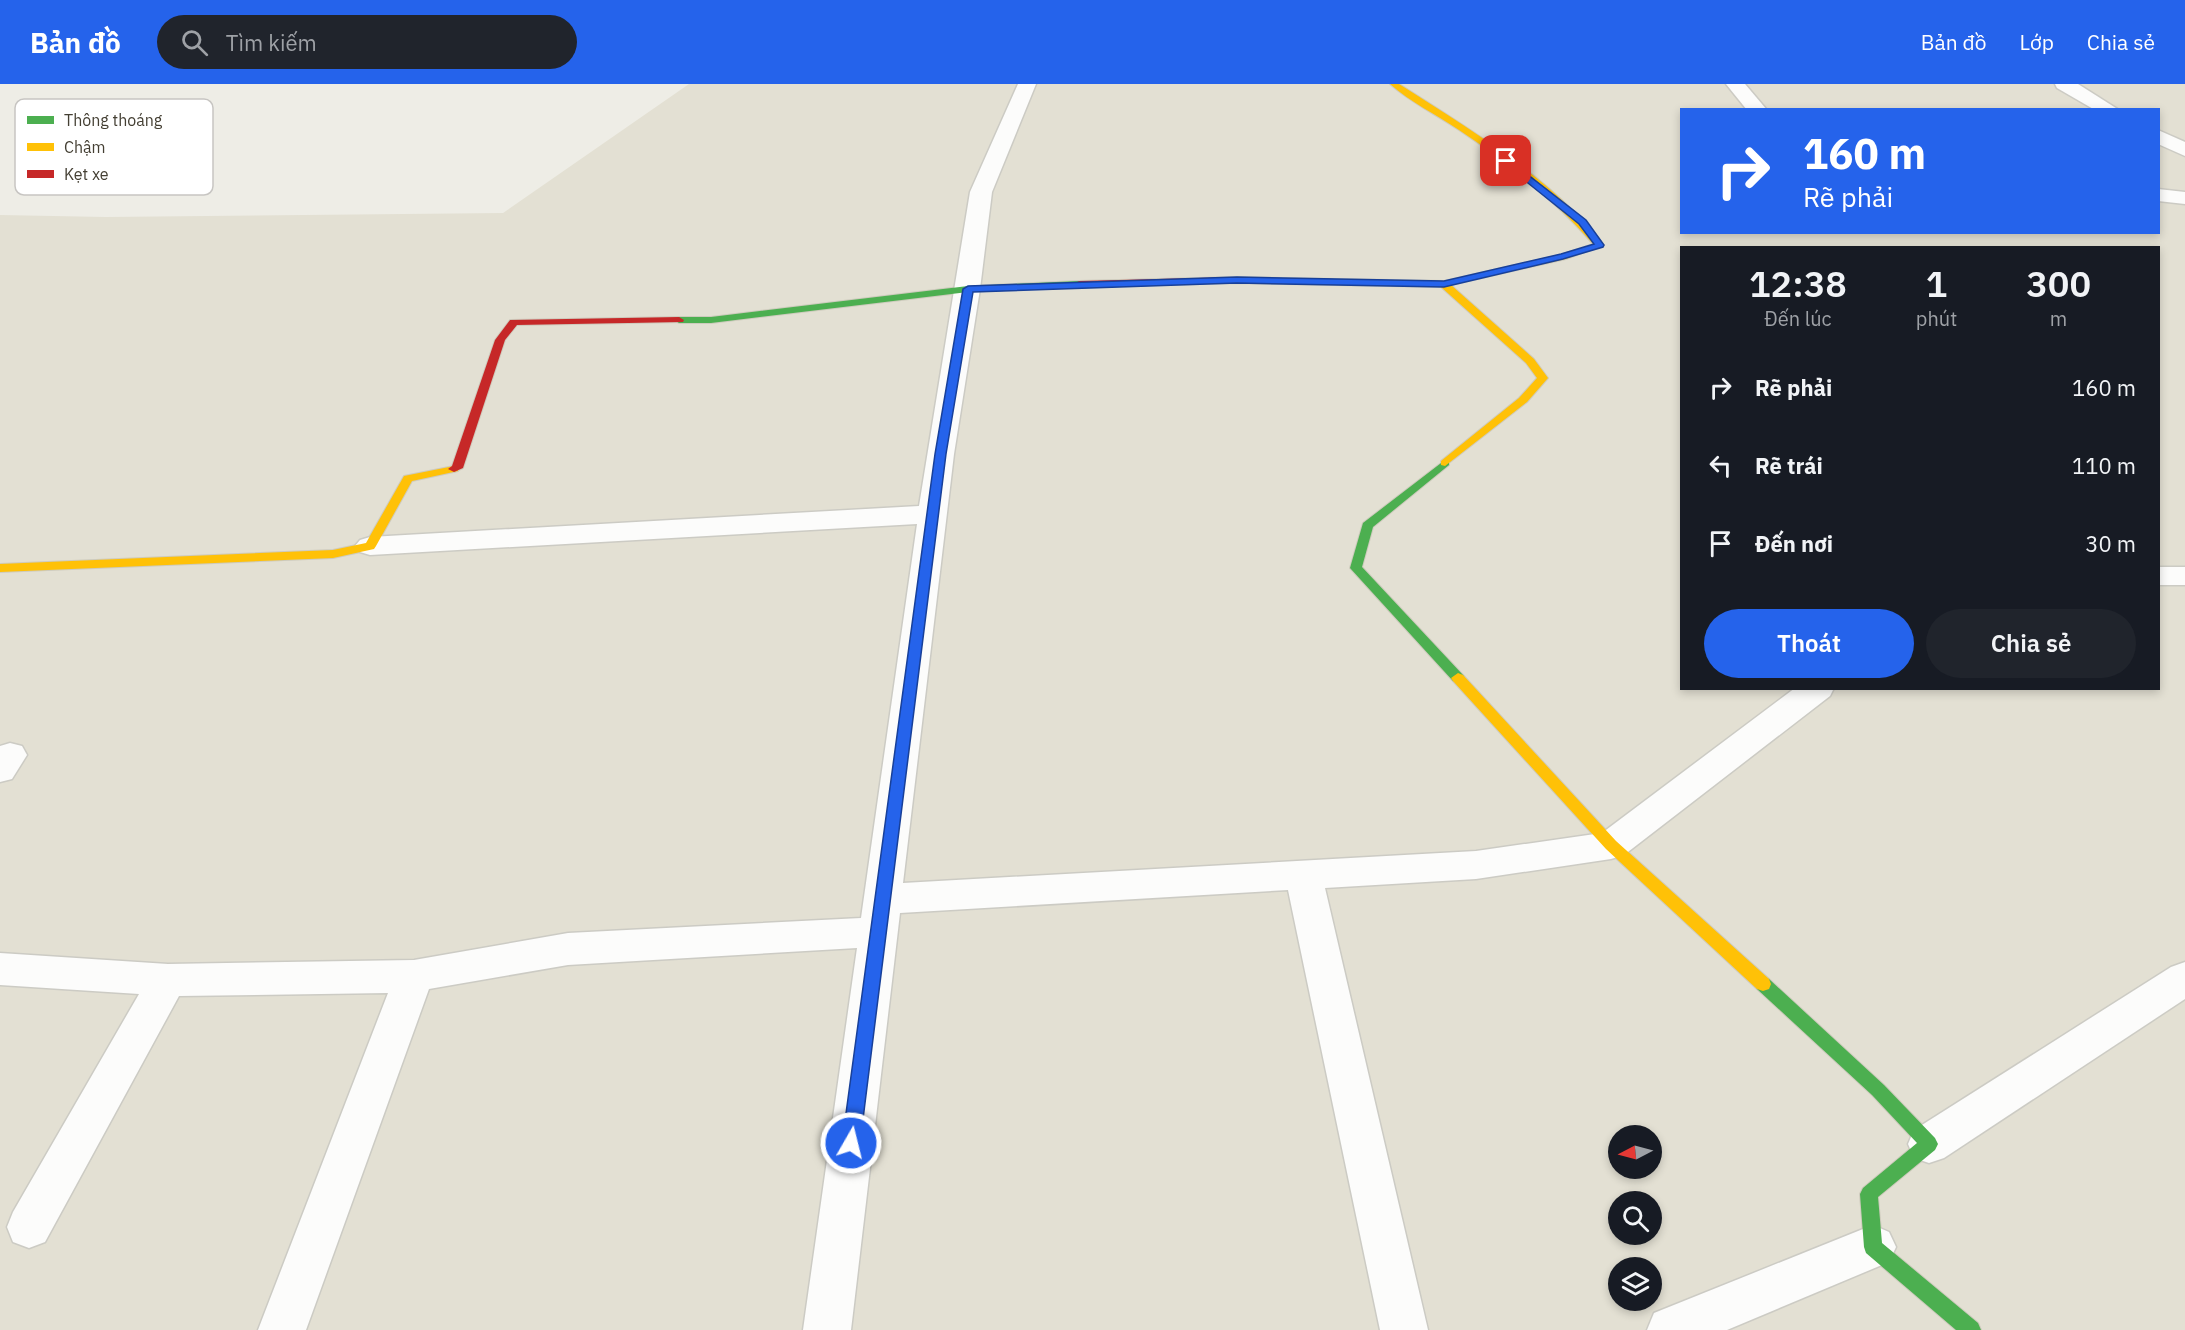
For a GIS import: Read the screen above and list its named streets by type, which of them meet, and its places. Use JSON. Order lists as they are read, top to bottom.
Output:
{
  "legend": ["Thông thoáng", "Chậm", "Kẹt xe"],
  "north": "left",
  "page": {
    "header": "Bản đồ",
    "search": "Tìm kiếm",
    "nav": ["Bản đồ", "Lớp", "Chia sẻ"],
    "turn": ["160 m", "Rẽ phải"],
    "eta": [
      "12:38",
      "Đến lúc",
      "1",
      "phút",
      "300",
      "m"
    ],
    "list": [
      {
        "name": "Rẽ phải",
        "value": "160 m"
      },
      {
        "name": "Rẽ trái",
        "value": "110 m"
      },
      {
        "name": "Đến nơi",
        "value": "30 m"
      }
    ],
    "buttons": ["Thoát", "Chia sẻ"]
  }
}
